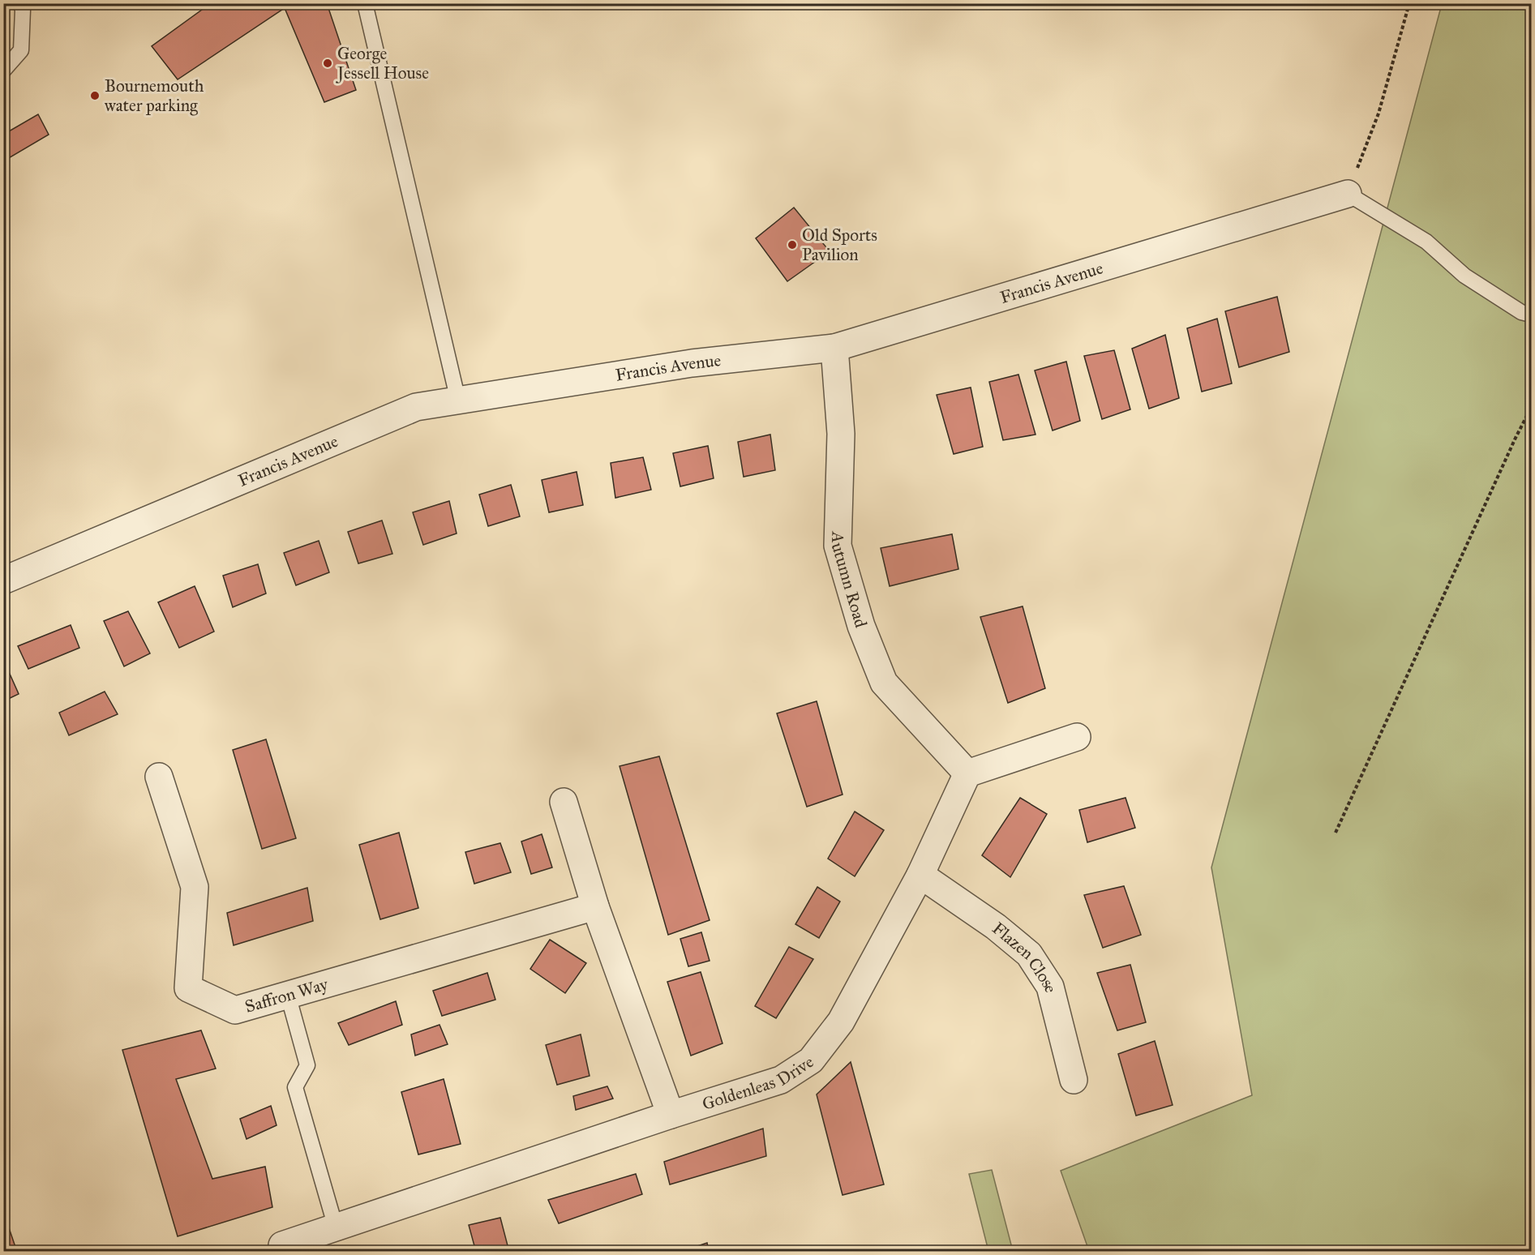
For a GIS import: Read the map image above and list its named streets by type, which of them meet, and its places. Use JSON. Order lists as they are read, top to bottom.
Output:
{
  "streets": {
    "street": [
      "Francis Avenue",
      "Autumn Road",
      "Flazen Close",
      "Saffron Way",
      "Goldenleas Drive"
    ]
  },
  "crossings": [
    ["Francis Avenue", "Autumn Road"],
    ["Autumn Road", "Goldenleas Drive"],
    ["Flazen Close", "Goldenleas Drive"]
  ],
  "places": ["George Jessell House", "Bournemouth water parking", "Old Sports Pavilion"]
}
